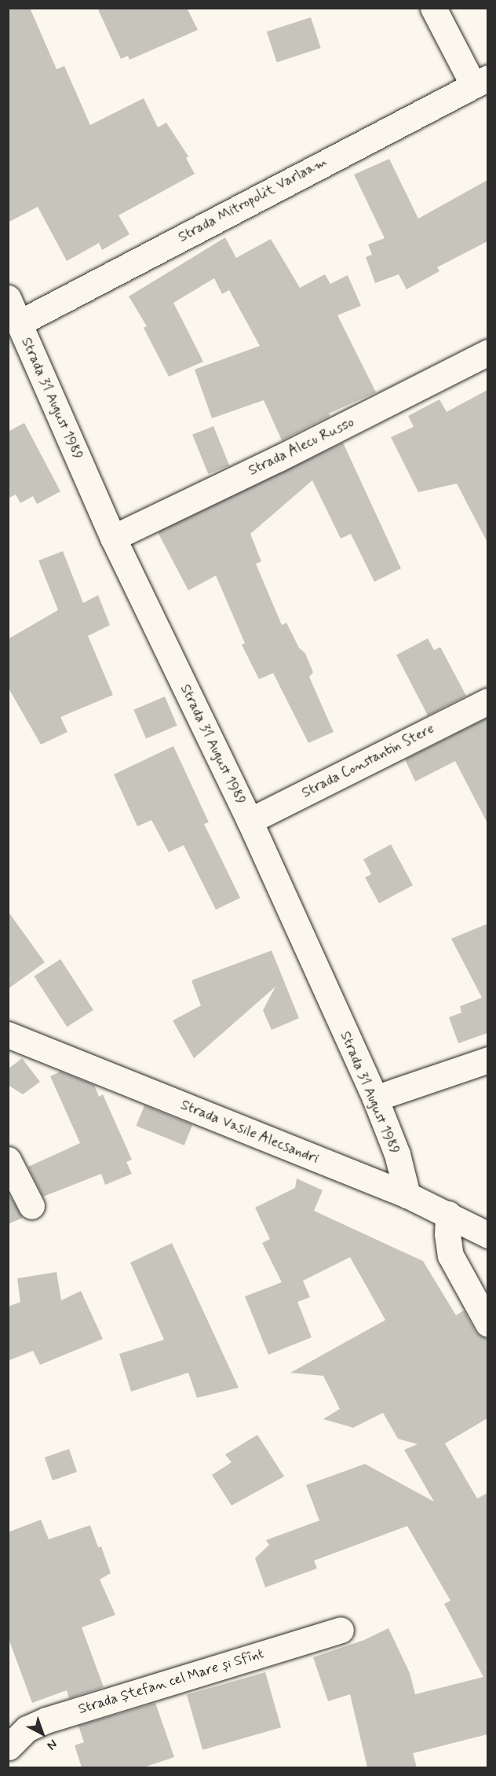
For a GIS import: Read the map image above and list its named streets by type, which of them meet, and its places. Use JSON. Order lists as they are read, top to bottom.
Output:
{
  "streets": {
    "street": [
      "Strada Mitropolit Varlaam",
      "Strada 31 August 1989",
      "Strada Alecu Russo",
      "Strada Constantin Stere",
      "Strada Vasile Alecsandri",
      "Strada Ștefan cel Mare și Sfînt"
    ]
  },
  "crossings": [
    ["Strada Mitropolit Varlaam", "Strada 31 August 1989"],
    ["Strada 31 August 1989", "Strada Alecu Russo"],
    ["Strada 31 August 1989", "Strada Constantin Stere"],
    ["Strada 31 August 1989", "Strada Vasile Alecsandri"]
  ],
  "north": "bottom right"
}
